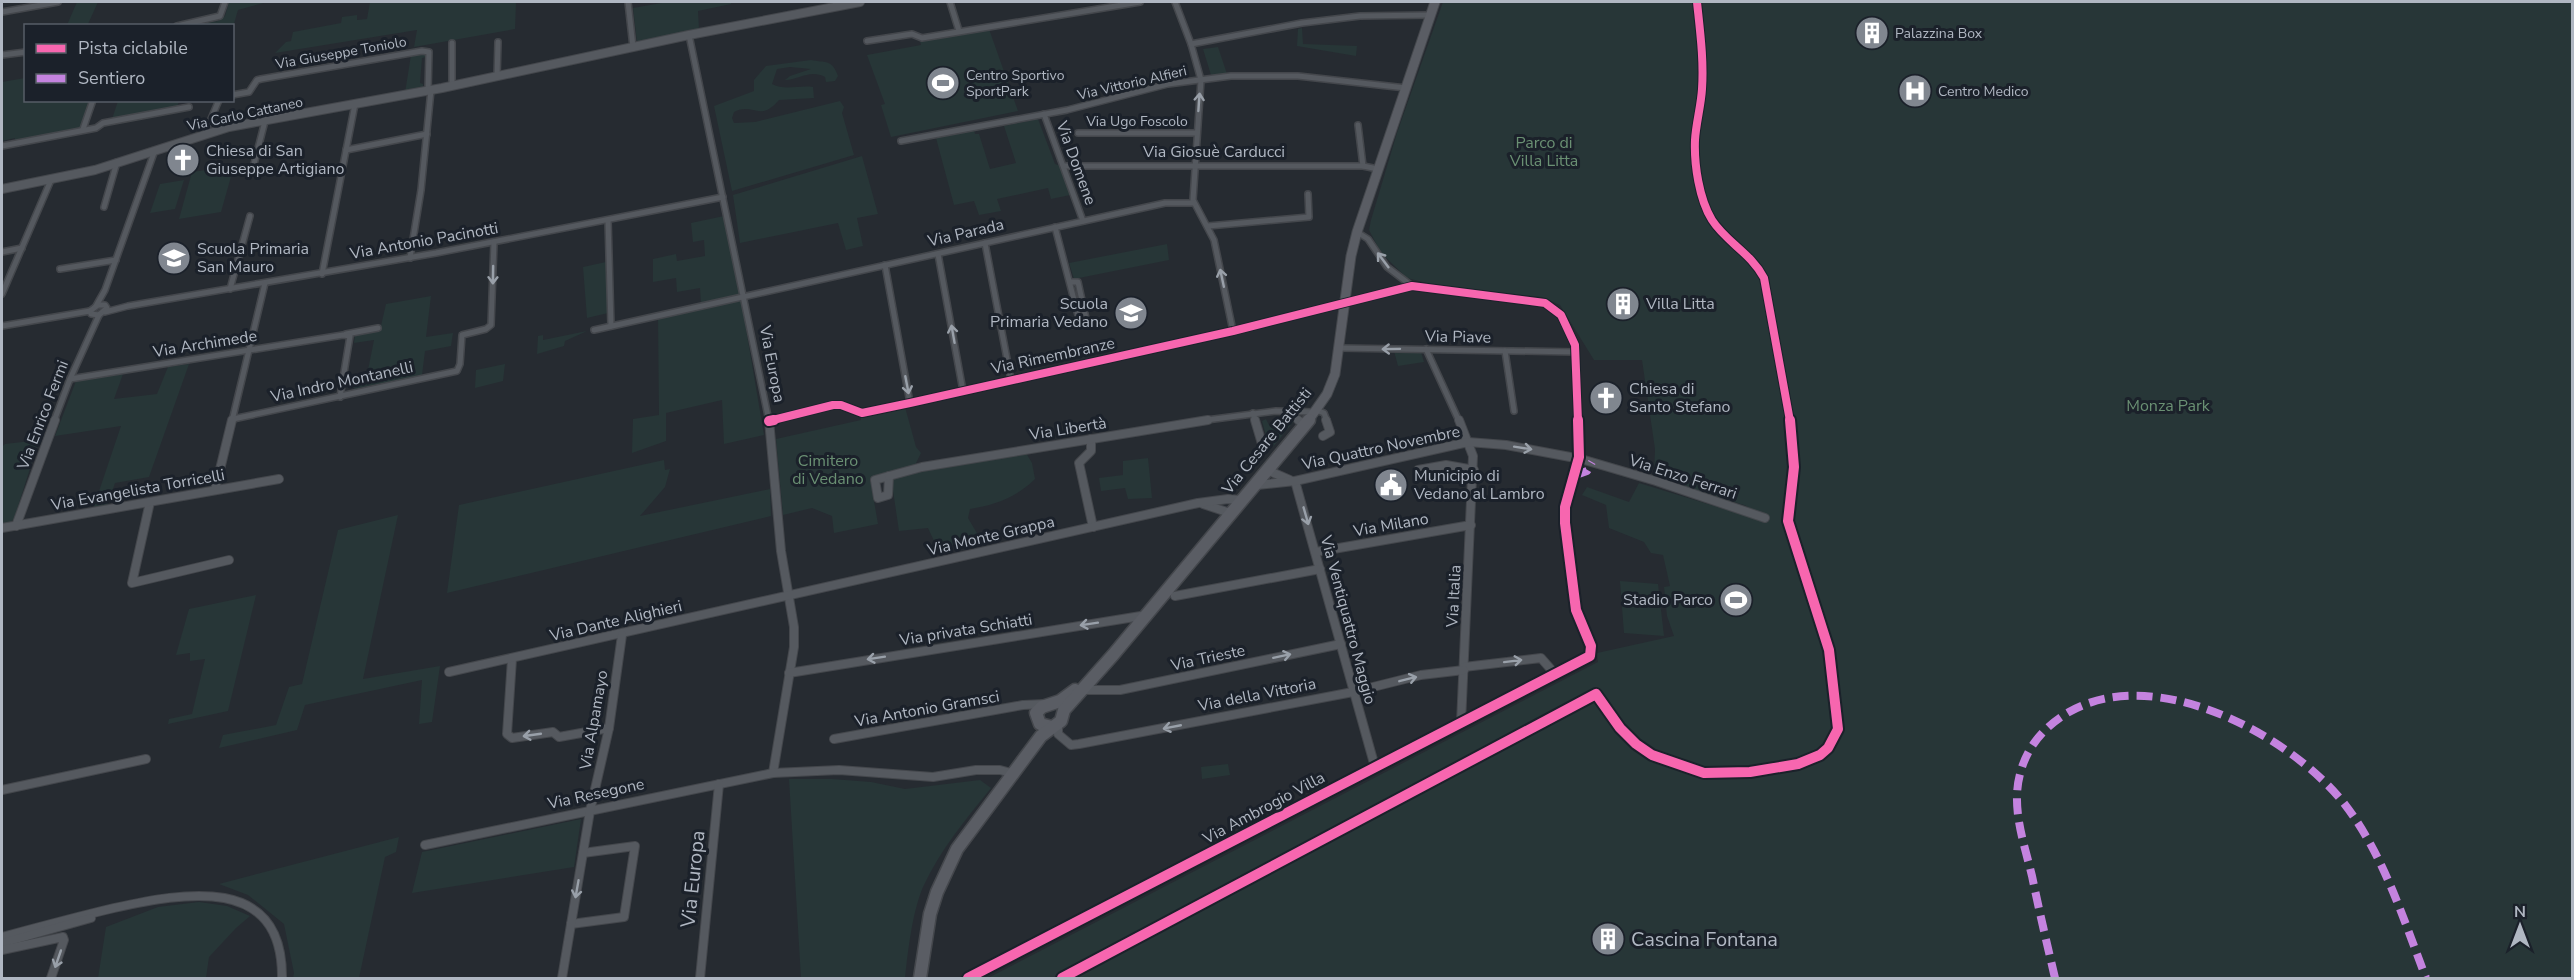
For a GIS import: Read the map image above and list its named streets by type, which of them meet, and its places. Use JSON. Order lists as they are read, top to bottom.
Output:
{
  "streets": {
    "main road": ["Via Cesare Battisti"],
    "street": [
      "Via Giuseppe Toniolo",
      "Via Vittorio Alfieri",
      "Via Carlo Cattaneo",
      "Via Ugo Foscolo",
      "Via Giosuè Carducci",
      "Via Domene",
      "Via Parada",
      "Via Antonio Pacinotti",
      "Via Piave",
      "Via Archimede",
      "Via Rimembranze",
      "Via Europa",
      "Via Indro Montanelli",
      "Via Enrico Fermi",
      "Via Libertà",
      "Via Quattro Novembre",
      "Via Enzo Ferrari",
      "Via Evangelista Torricelli",
      "Via Milano",
      "Via Monte Grappa",
      "Via Italia",
      "Via Ventiquattro Maggio",
      "Via Dante Alighieri",
      "Via privata Schiatti",
      "Via Trieste",
      "Via della Vittoria",
      "Via Antonio Gramsci",
      "Via Alpamayo",
      "Via Resegone",
      "Via Ambrogio Villa"
    ]
  },
  "crossings": [
    ["Via Giuseppe Toniolo", "Via Carlo Cattaneo"],
    ["Via Vittorio Alfieri", "Via Domene"],
    ["Via Vittorio Alfieri", "Via Cesare Battisti"],
    ["Via Carlo Cattaneo", "Via Europa"],
    ["Via Carlo Cattaneo", "Via Enrico Fermi"],
    ["Via Giosuè Carducci", "Via Domene"],
    ["Via Giosuè Carducci", "Via Cesare Battisti"],
    ["Via Domene", "Via Parada"],
    ["Via Parada", "Via Europa"],
    ["Via Antonio Pacinotti", "Via Europa"],
    ["Via Antonio Pacinotti", "Via Indro Montanelli"],
    ["Via Antonio Pacinotti", "Via Enrico Fermi"],
    ["Via Piave", "Via Cesare Battisti"],
    ["Via Piave", "Via Italia"],
    ["Via Archimede", "Via Enrico Fermi"],
    ["Via Rimembranze", "Via Europa"],
    ["Via Rimembranze", "Via Cesare Battisti"],
    ["Via Europa", "Via Monte Grappa"],
    ["Via Europa", "Via Dante Alighieri"],
    ["Via Europa", "Via privata Schiatti"],
    ["Via Europa", "Via Resegone"],
    ["Via Enrico Fermi", "Via Evangelista Torricelli"],
    ["Via Libertà", "Via Cesare Battisti"],
    ["Via Cesare Battisti", "Via Quattro Novembre"],
    ["Via Cesare Battisti", "Via Monte Grappa"],
    ["Via Cesare Battisti", "Via privata Schiatti"],
    ["Via Cesare Battisti", "Via Trieste"],
    ["Via Cesare Battisti", "Via della Vittoria"],
    ["Via Cesare Battisti", "Via Antonio Gramsci"],
    ["Via Cesare Battisti", "Via Resegone"],
    ["Via Quattro Novembre", "Via Enzo Ferrari"],
    ["Via Quattro Novembre", "Via Italia"],
    ["Via Quattro Novembre", "Via Ventiquattro Maggio"],
    ["Via Quattro Novembre", "Via Ambrogio Villa"],
    ["Via Milano", "Via Italia"],
    ["Via Milano", "Via Ventiquattro Maggio"],
    ["Via Monte Grappa", "Via Dante Alighieri"],
    ["Via Italia", "Via della Vittoria"],
    ["Via Italia", "Via Ambrogio Villa"],
    ["Via Ventiquattro Maggio", "Via Trieste"],
    ["Via Ventiquattro Maggio", "Via della Vittoria"],
    ["Via Ventiquattro Maggio", "Via Ambrogio Villa"],
    ["Via Dante Alighieri", "Via Alpamayo"],
    ["Via della Vittoria", "Via Ambrogio Villa"],
    ["Via Alpamayo", "Via Resegone"]
  ],
  "one_way": ["Via Indro Montanelli", "Via privata Schiatti", "Via Trieste"],
  "parks": ["Parco di Villa Litta", "Monza Park", "Cimitero di Vedano"],
  "places": {
    "building": ["Palazzina Box", "Villa Litta", "Cascina Fontana"],
    "sports": ["Centro Sportivo SportPark", "Stadio Parco"],
    "hospital": ["Centro Medico"],
    "church": ["Chiesa di San Giuseppe Artigiano", "Chiesa di Santo Stefano"],
    "school or university": ["Scuola Primaria San Mauro", "Scuola Primaria Vedano"],
    "public building": ["Municipio di Vedano al Lambro"]
  },
  "legend": ["Pista ciclabile", "Sentiero"],
  "north": "top"
}
